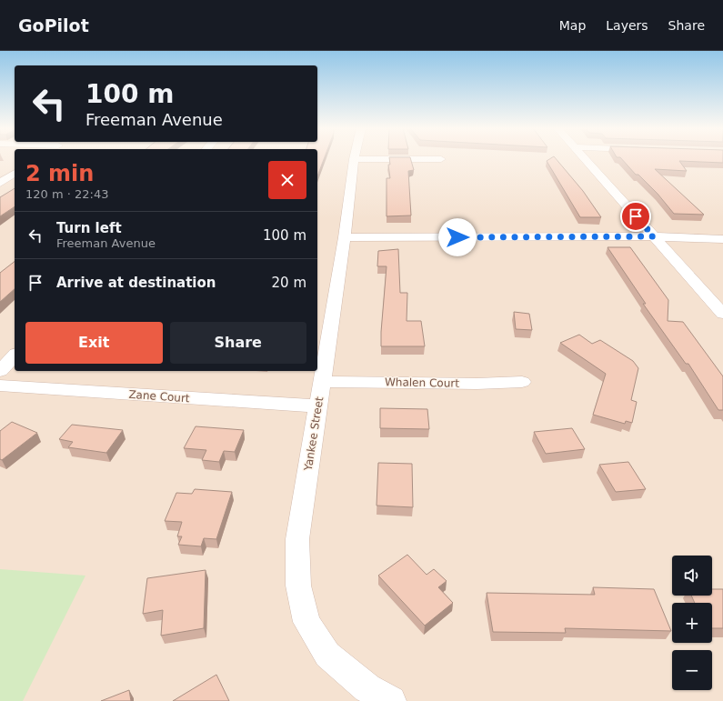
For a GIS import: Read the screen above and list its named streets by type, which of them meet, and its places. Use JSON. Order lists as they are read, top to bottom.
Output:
{
  "streets": {
    "street": ["Whalen Court", "Zane Court", "Yankee Street"]
  },
  "crossings": [
    ["Whalen Court", "Yankee Street"],
    ["Zane Court", "Yankee Street"]
  ],
  "page": {
    "header": "GoPilot",
    "nav": ["Map", "Layers", "Share"],
    "turn": ["100 m", "Freeman Avenue"],
    "heading": ["2 min", "120 m · 22:43"],
    "list": [
      {
        "name": "Turn left",
        "note": "Freeman Avenue",
        "value": "100 m"
      },
      {
        "name": "Arrive at destination",
        "value": "20 m"
      }
    ],
    "buttons": ["Exit", "Share"],
    "map_buttons": ["+", "−"]
  }
}
